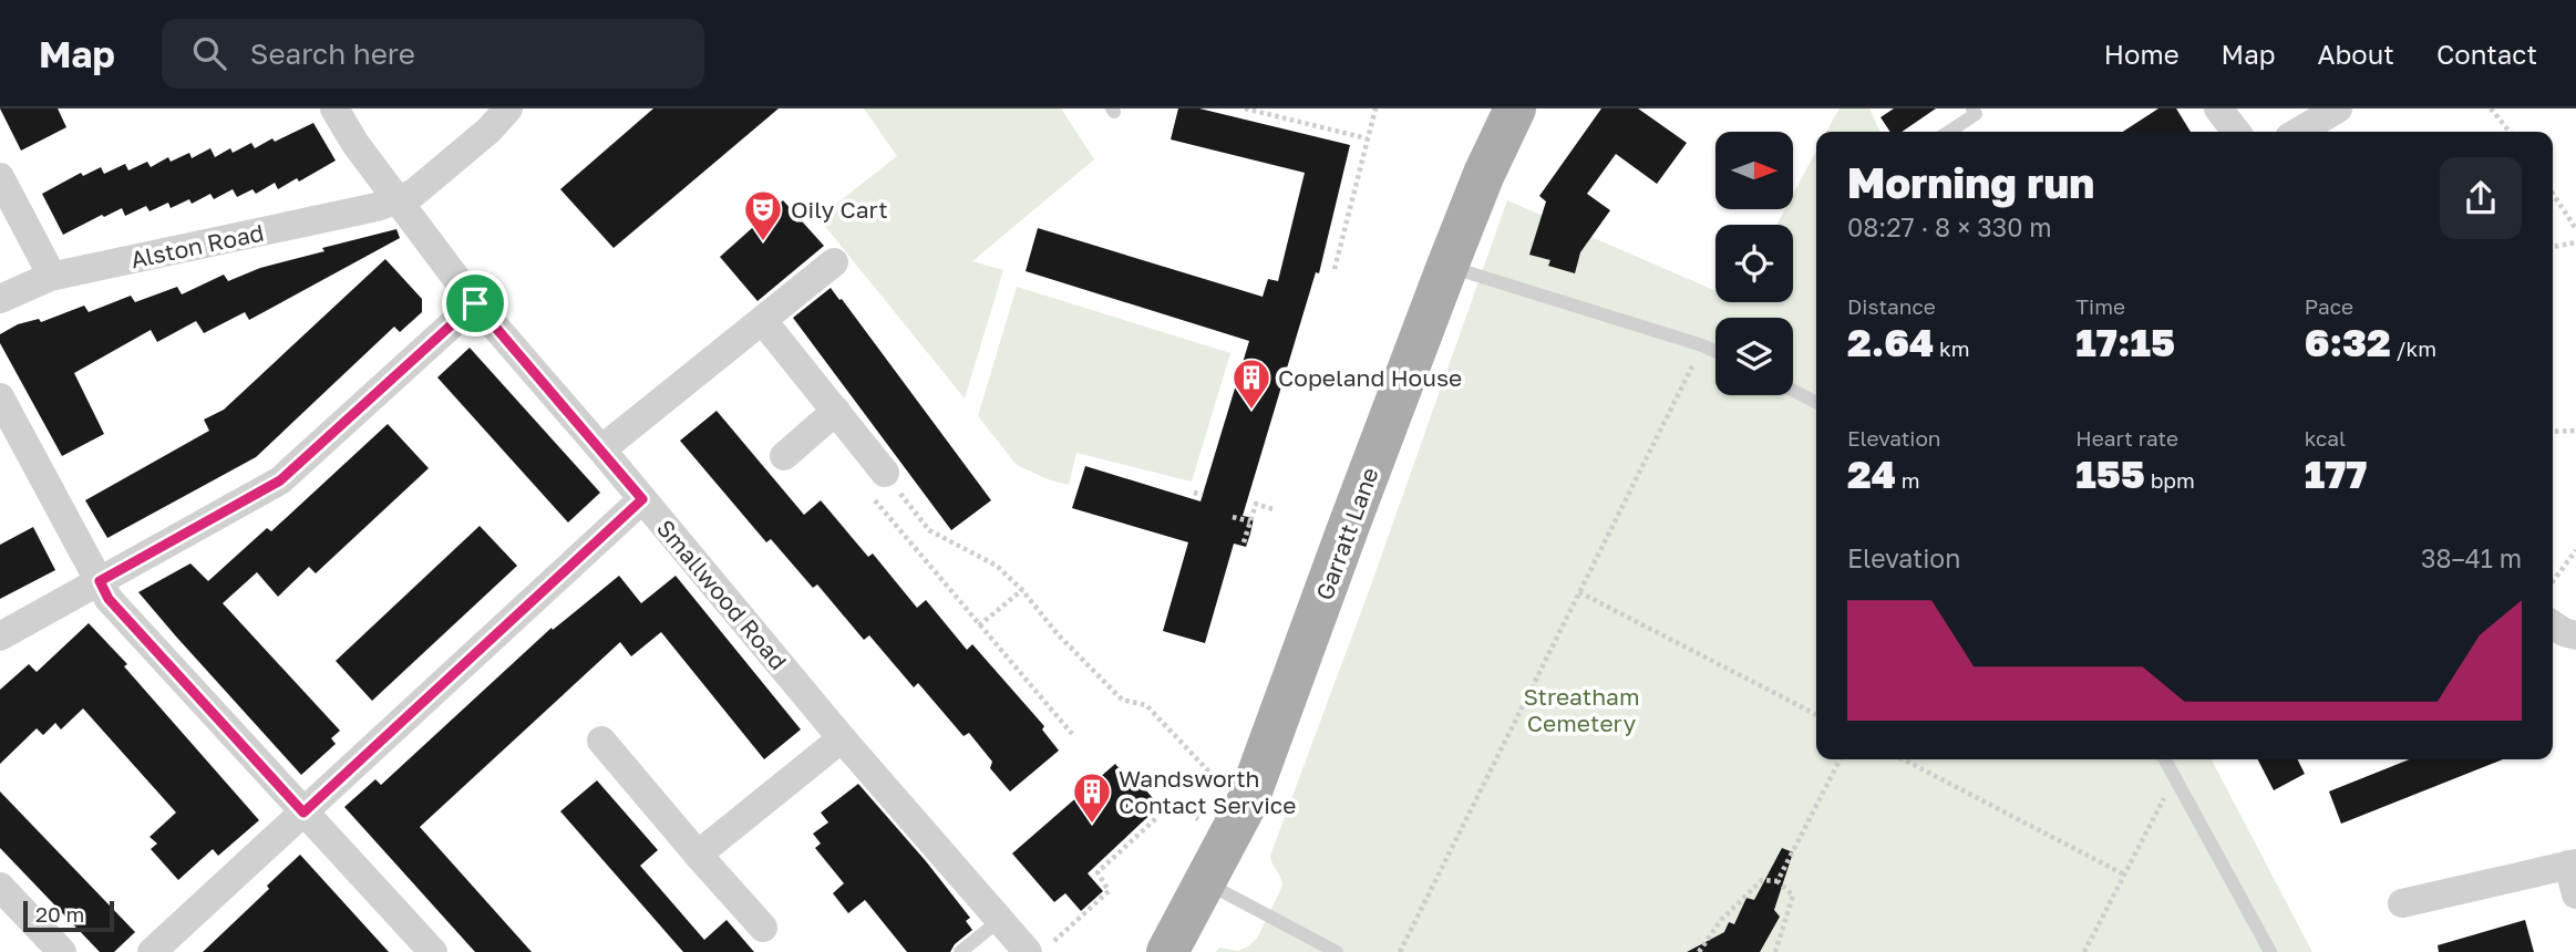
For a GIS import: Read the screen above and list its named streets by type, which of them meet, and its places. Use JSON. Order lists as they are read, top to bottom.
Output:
{
  "streets": {
    "main road": ["Garratt Lane"],
    "street": ["Alston Road", "Smallwood Road"]
  },
  "crossings": [
    ["Alston Road", "Smallwood Road"]
  ],
  "parks": ["Streatham Cemetery"],
  "places": {
    "theatre": ["Oily Cart"],
    "building": ["Copeland House", "Wandsworth Contact Service"]
  },
  "scale_bar": "20 m",
  "north": "right",
  "page": {
    "header": "Map",
    "search": "Search here",
    "nav": [
      "Home",
      "Map",
      "About",
      "Contact"
    ],
    "heading": ["Morning run", "08:27 · 8 × 330 m"],
    "stats": [
      ["Distance", "2.64 km"],
      ["Time", "17:15"],
      ["Pace", "6:32 /km"],
      ["Elevation", "24 m"],
      ["Heart rate", "155 bpm"],
      ["kcal", "177"]
    ],
    "chart": ["Elevation", "38–41 m"],
    "scale": "20 m"
  }
}
